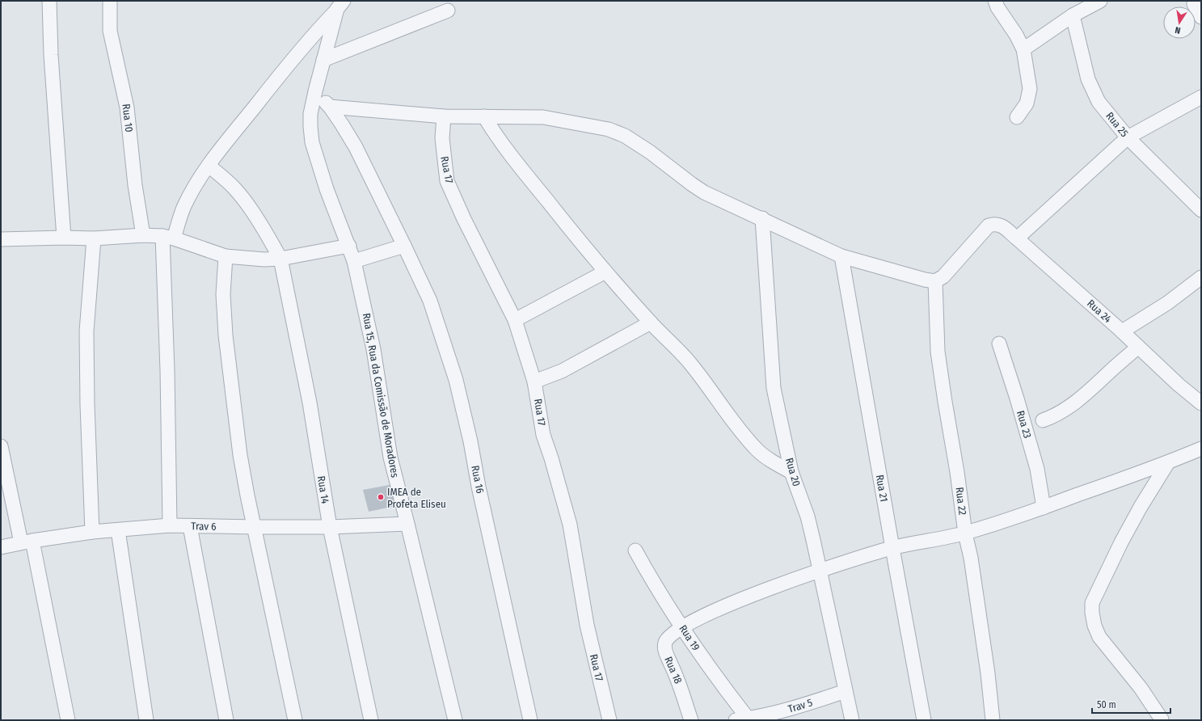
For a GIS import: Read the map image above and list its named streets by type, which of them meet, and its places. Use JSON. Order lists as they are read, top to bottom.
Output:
{
  "streets": {
    "street": [
      "Rua 10",
      "Rua 25",
      "Rua 17",
      "Rua 24",
      "Rua 15, Rua da Comissão de Moradores",
      "Rua 23",
      "Rua 20",
      "Rua 16",
      "Rua 21",
      "Rua 14",
      "Rua 22",
      "Trav 6",
      "Rua 19",
      "Rua 18",
      "Trav 5"
    ]
  },
  "crossings": [
    ["Rua 24", "Rua 22"],
    ["Rua 15, Rua da Comissão de Moradores", "Rua 16"],
    ["Rua 15, Rua da Comissão de Moradores", "Trav 6"],
    ["Rua 23", "Rua 18"],
    ["Rua 20", "Rua 18"],
    ["Rua 20", "Trav 5"],
    ["Rua 21", "Rua 18"],
    ["Rua 14", "Trav 6"],
    ["Rua 22", "Rua 18"],
    ["Rua 19", "Rua 18"],
    ["Rua 19", "Trav 5"]
  ],
  "places": ["IMEA de Profeta Eliseu"],
  "scale_bar": "50 m",
  "north": "bottom"
}
